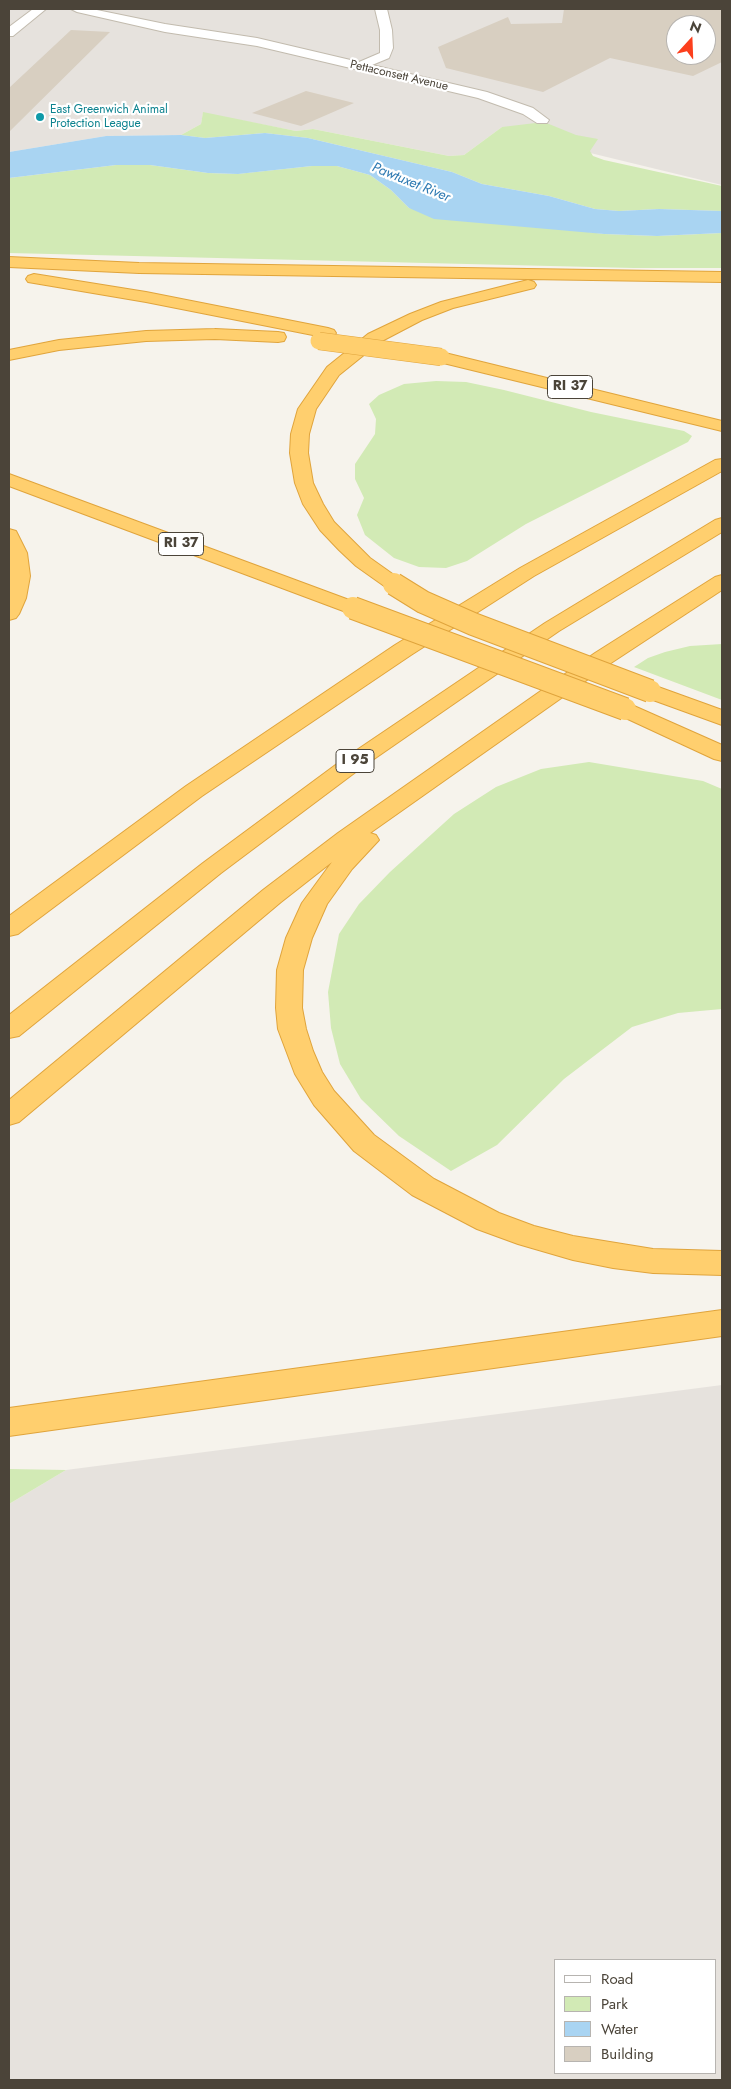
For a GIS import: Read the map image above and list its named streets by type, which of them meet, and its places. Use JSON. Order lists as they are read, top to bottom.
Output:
{
  "streets": {
    "highway": ["RI 37", "I 95"],
    "street": ["Pettaconsett Avenue"]
  },
  "water": ["Pawtuxet River"],
  "places": ["East Greenwich Animal Protection League"],
  "legend": [
    "Road",
    "Park",
    "Water",
    "Building"
  ],
  "north": "top"
}
